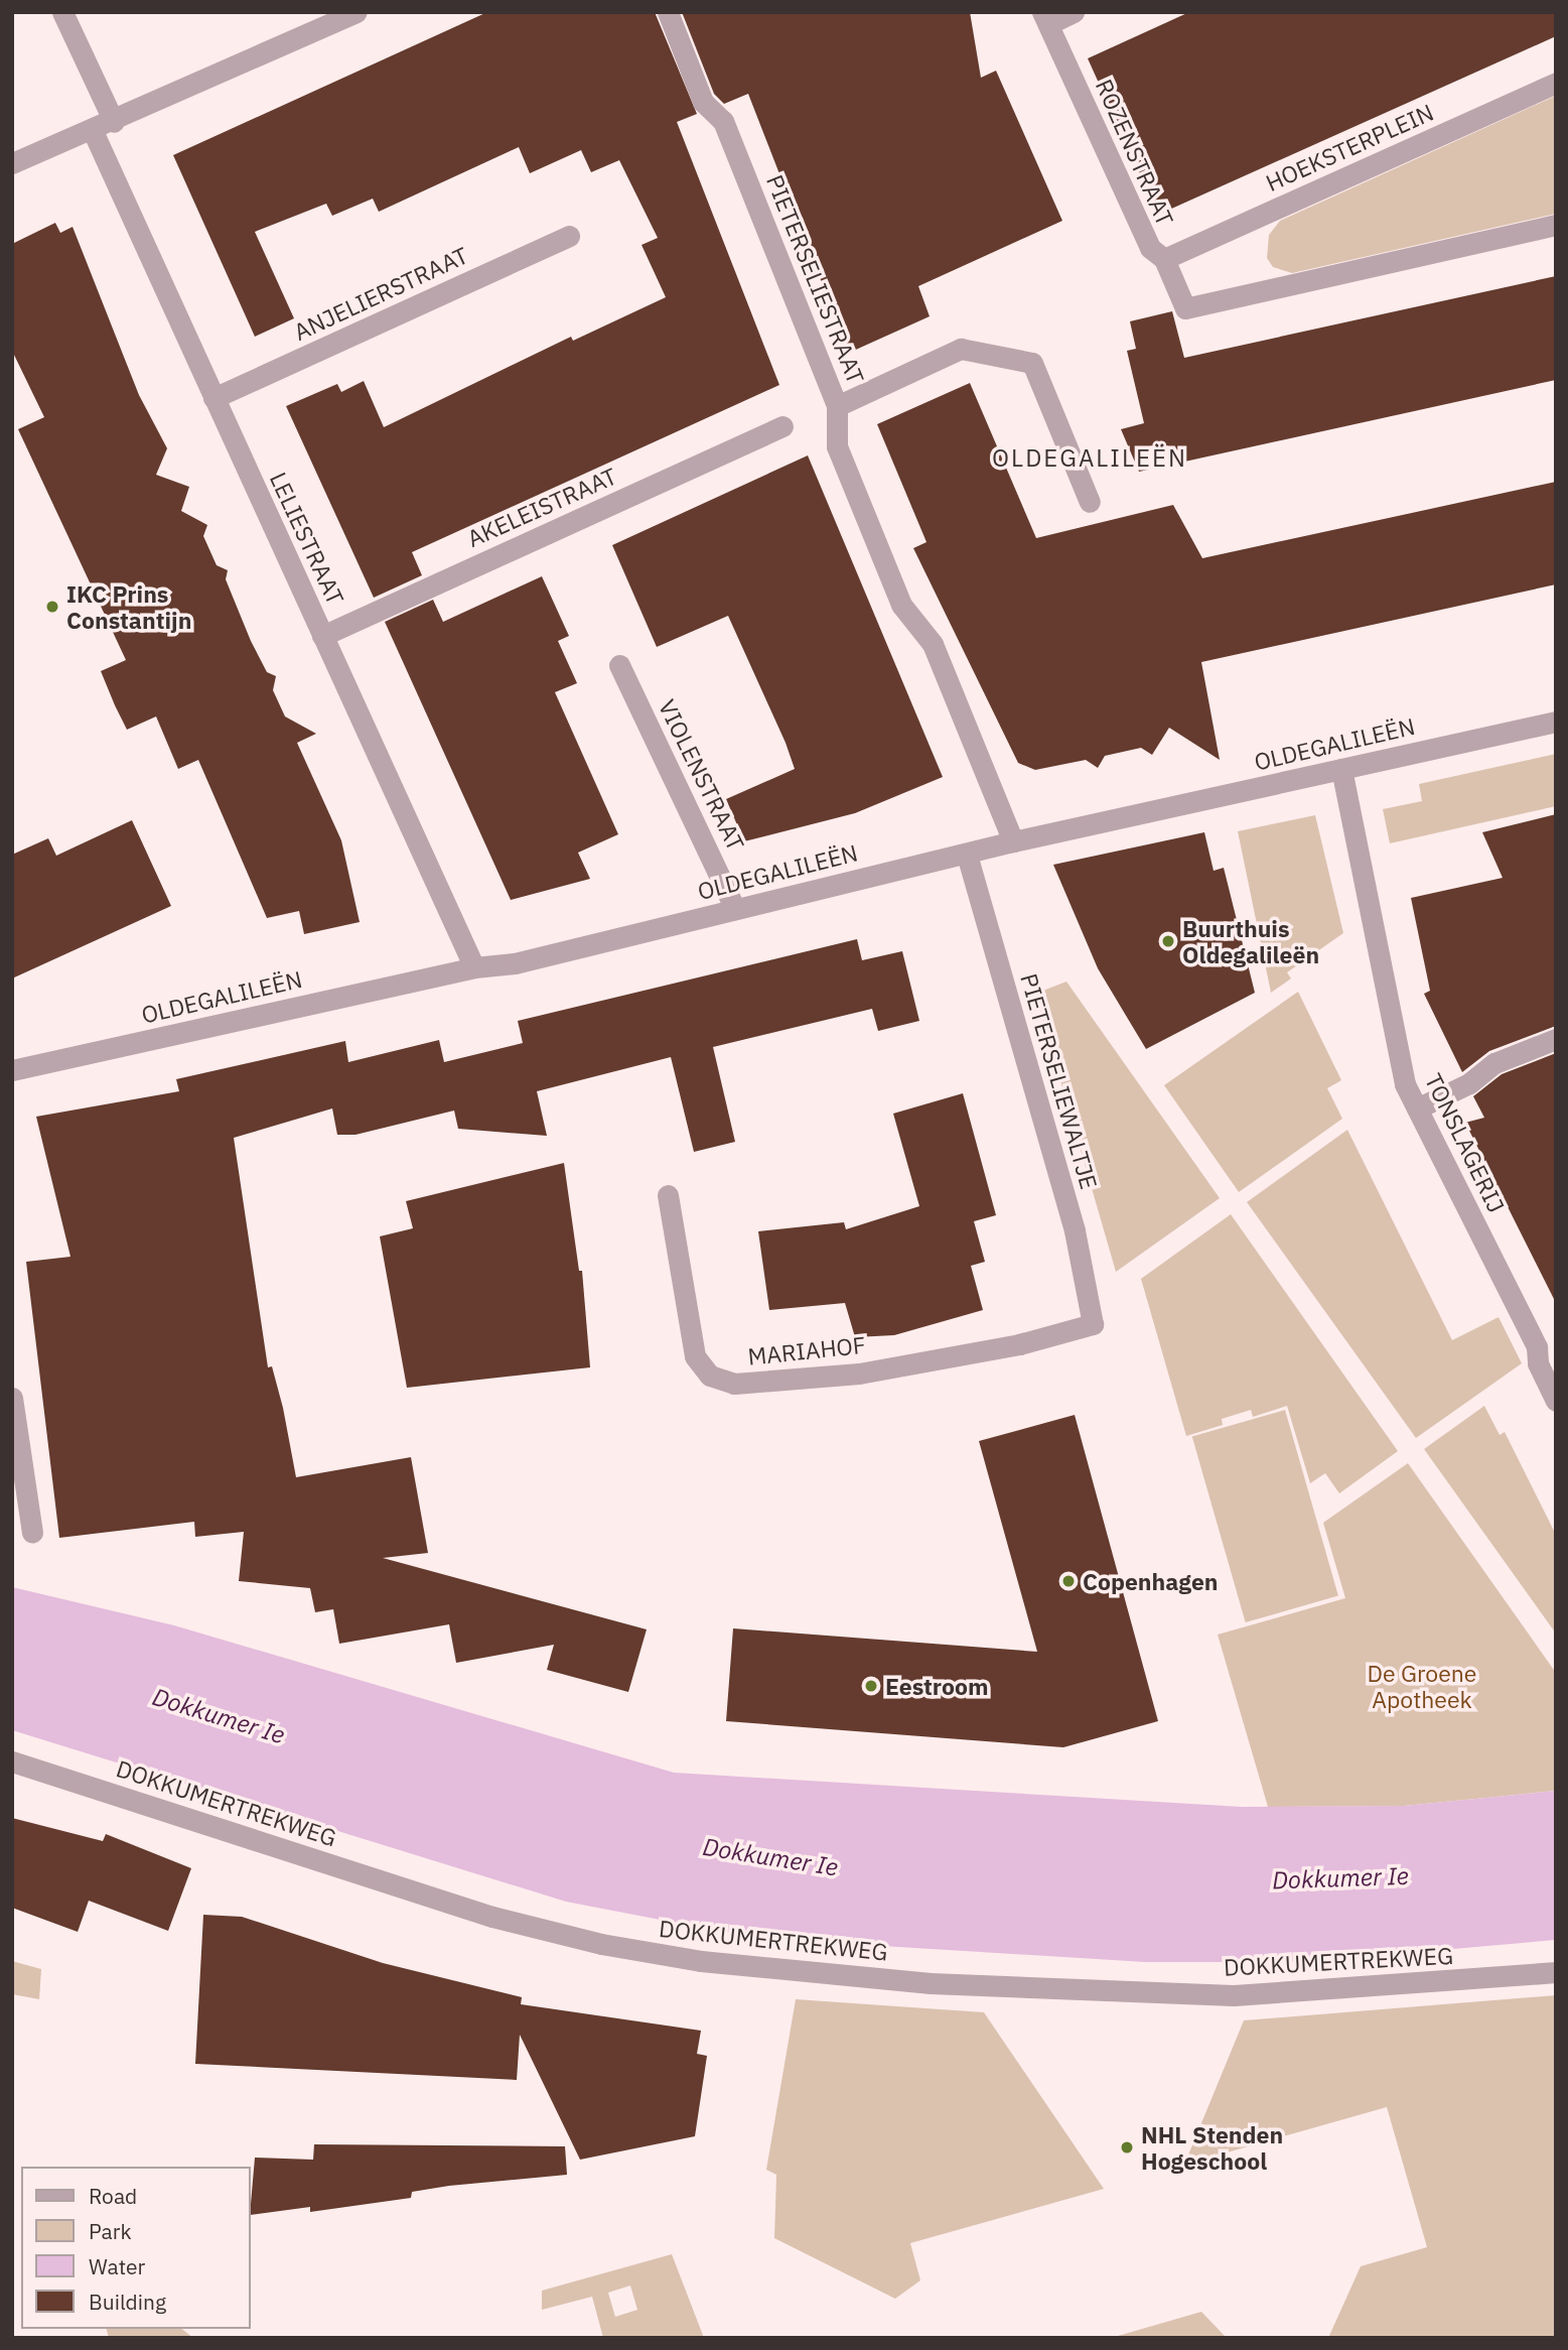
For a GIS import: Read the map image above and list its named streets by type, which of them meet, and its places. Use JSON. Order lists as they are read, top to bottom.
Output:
{
  "streets": {
    "street": [
      "HOEKSTERPLEIN",
      "ROZENSTRAAT",
      "PIETERSELIESTRAAT",
      "ANJELIERSTRAAT",
      "AKELEISTRAAT",
      "LELIESTRAAT",
      "OLDEGALILEËN",
      "VIOLENSTRAAT",
      "PIETERSELIEWALTJE",
      "TONSLAGERIJ",
      "MARIAHOF",
      "DOKKUMERTREKWEG"
    ]
  },
  "crossings": [
    ["HOEKSTERPLEIN", "ROZENSTRAAT"],
    ["PIETERSELIESTRAAT", "OLDEGALILEËN"],
    ["ANJELIERSTRAAT", "LELIESTRAAT"],
    ["AKELEISTRAAT", "LELIESTRAAT"],
    ["LELIESTRAAT", "OLDEGALILEËN"],
    ["OLDEGALILEËN", "VIOLENSTRAAT"],
    ["OLDEGALILEËN", "PIETERSELIEWALTJE"],
    ["OLDEGALILEËN", "TONSLAGERIJ"],
    ["PIETERSELIEWALTJE", "MARIAHOF"]
  ],
  "districts": ["OLDEGALILEËN"],
  "water": ["Dokkumer Ie"],
  "parks": ["De Groene Apotheek"],
  "places": [
    "IKC Prins Constantijn",
    "Buurthuis Oldegalileën",
    "Copenhagen",
    "Eestroom",
    "NHL Stenden Hogeschool"
  ],
  "legend": [
    "Road",
    "Park",
    "Water",
    "Building"
  ]
}
